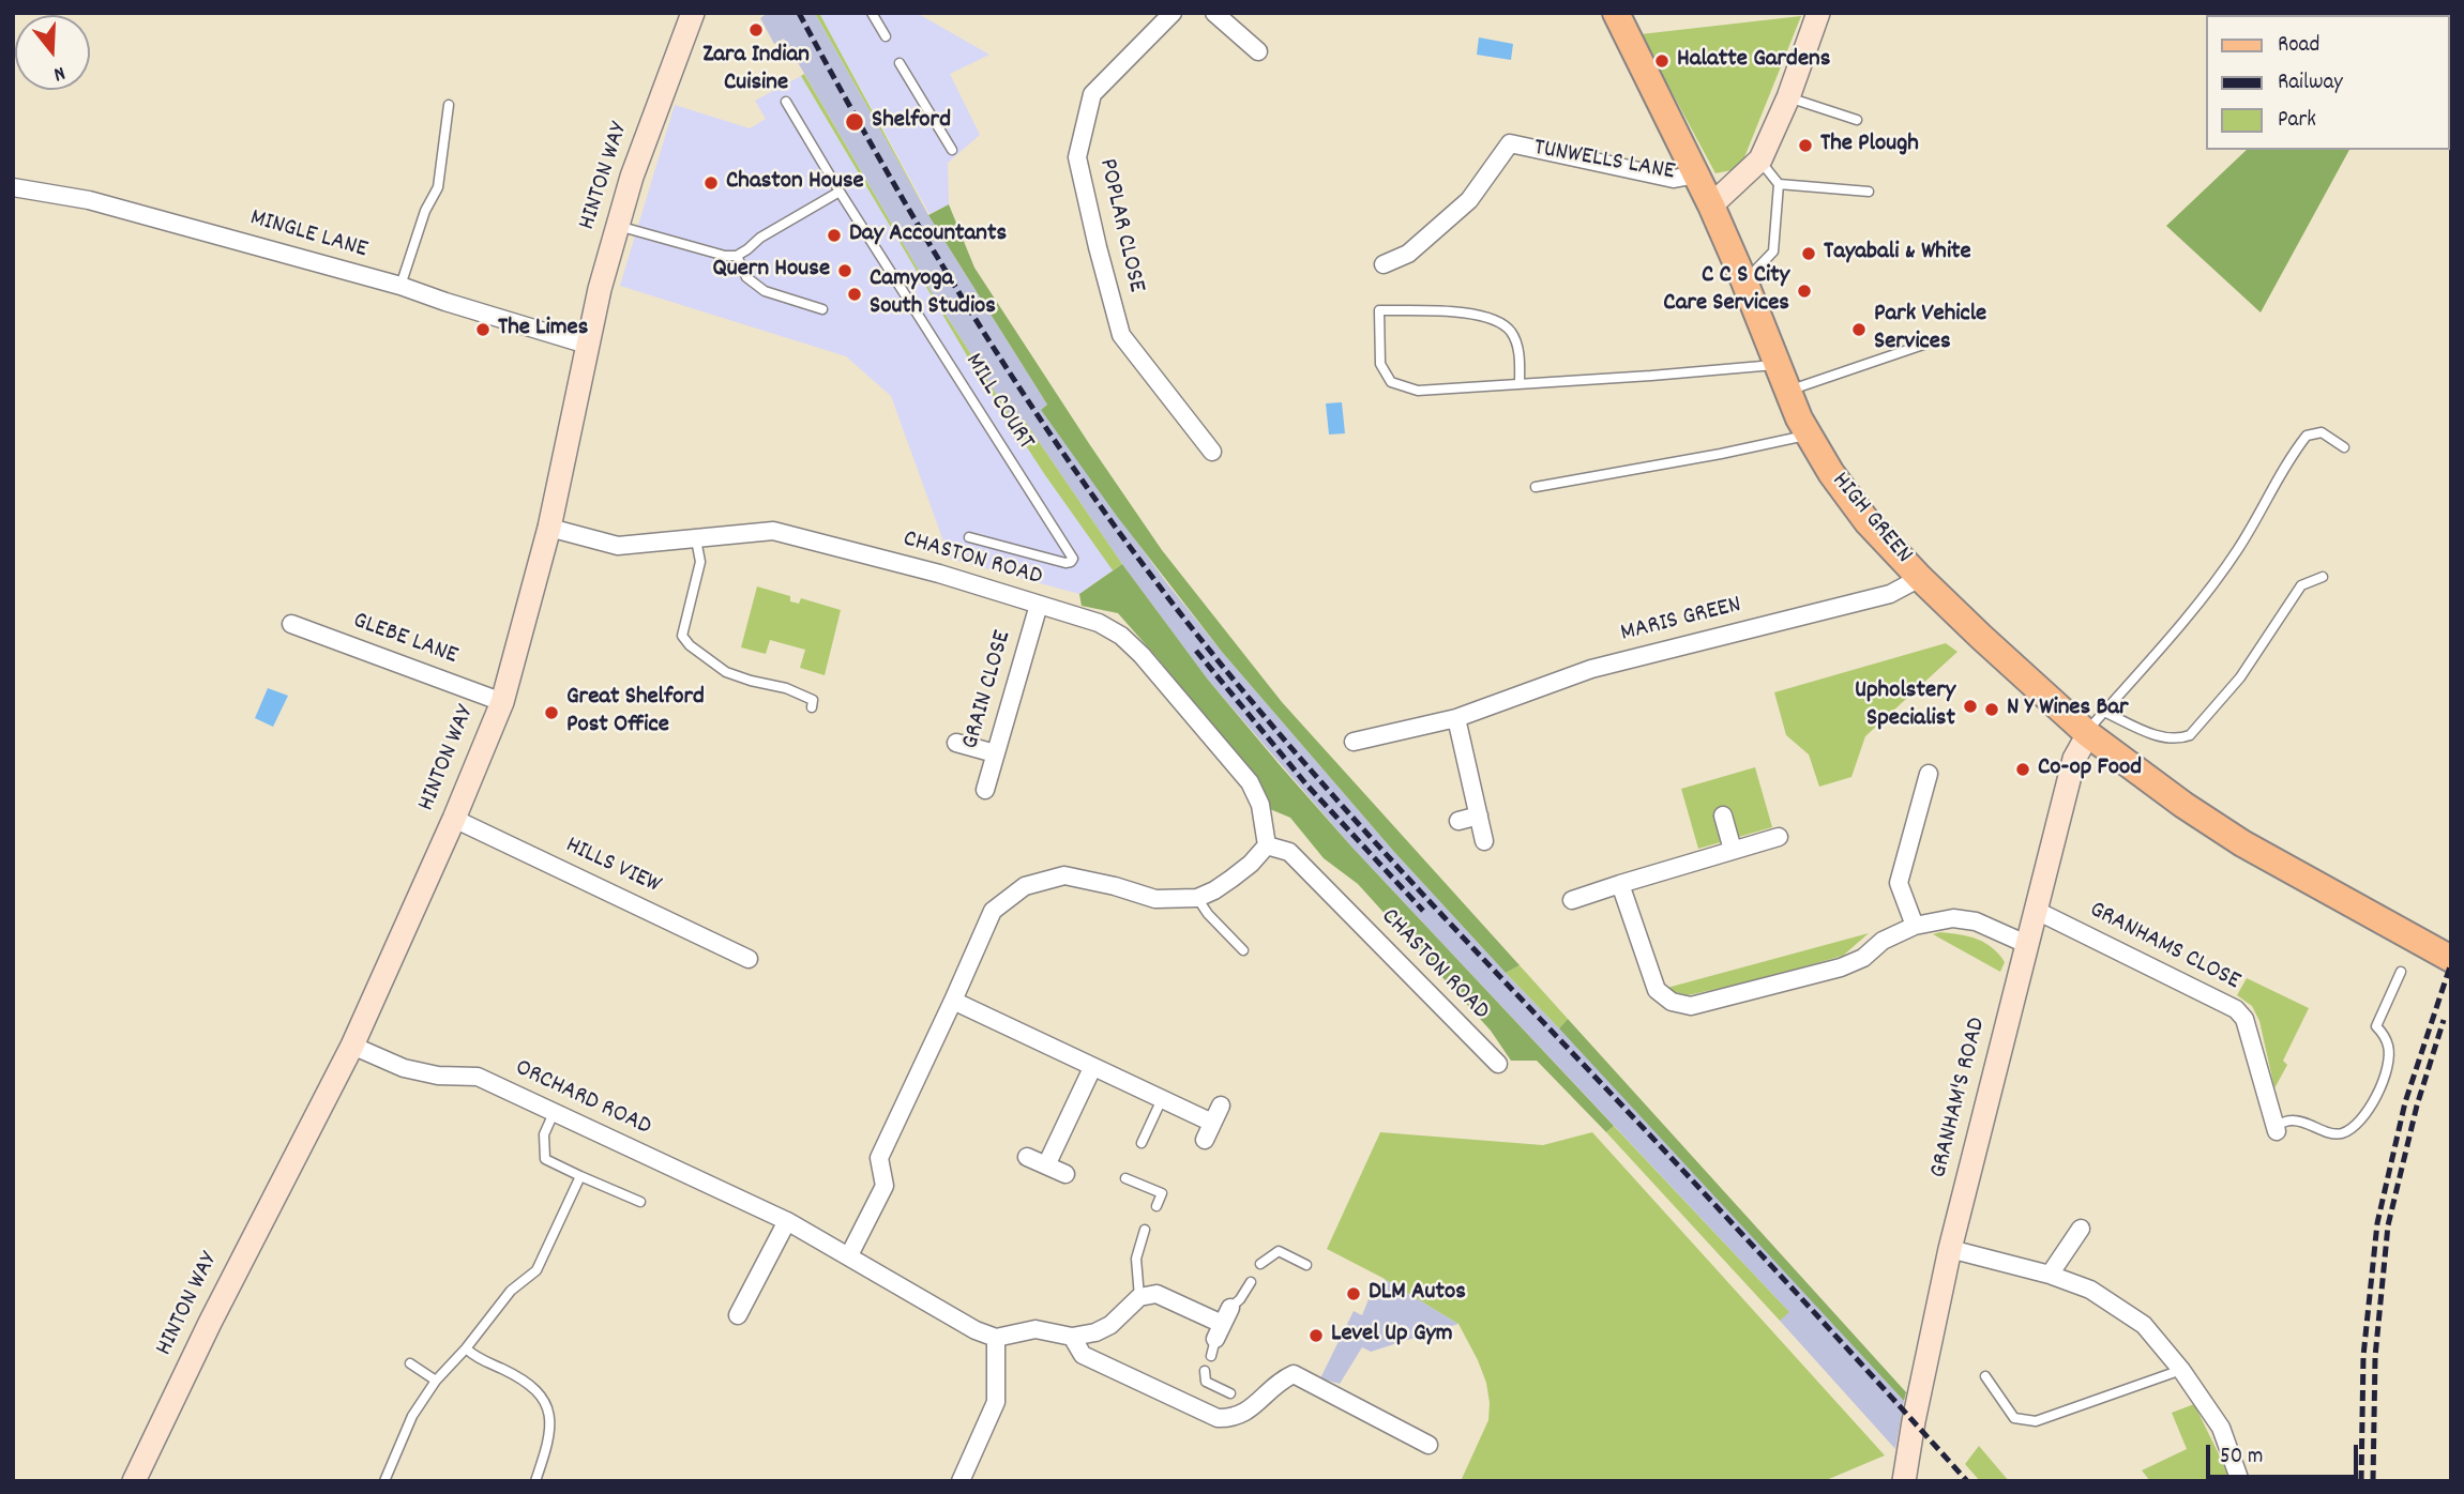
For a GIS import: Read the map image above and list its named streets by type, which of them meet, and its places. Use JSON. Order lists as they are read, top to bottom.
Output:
{
  "streets": {
    "main road": ["TUNWELLS LANE", "HIGH GREEN"],
    "street": [
      "HINTON WAY",
      "POPLAR CLOSE",
      "MINGLE LANE",
      "CHASTON ROAD",
      "MARIS GREEN",
      "GLEBE LANE",
      "GRAIN CLOSE",
      "HILLS VIEW",
      "GRANHAMS CLOSE",
      "GRANHAM'S ROAD",
      "ORCHARD ROAD"
    ],
    "lane": ["MILL COURT"]
  },
  "crossings": [
    ["TUNWELLS LANE", "HIGH GREEN"],
    ["HINTON WAY", "MINGLE LANE"],
    ["HINTON WAY", "CHASTON ROAD"],
    ["HINTON WAY", "GLEBE LANE"],
    ["HINTON WAY", "HILLS VIEW"],
    ["HINTON WAY", "ORCHARD ROAD"],
    ["HIGH GREEN", "MARIS GREEN"],
    ["HIGH GREEN", "GRANHAM'S ROAD"],
    ["CHASTON ROAD", "GRAIN CLOSE"],
    ["GRANHAMS CLOSE", "GRANHAM'S ROAD"]
  ],
  "places": [
    "Zara Indian Cuisine",
    "Halatte Gardens",
    "Shelford",
    "The Plough",
    "Chaston House",
    "Day Accountants",
    "Tayabali & White",
    "Quern House",
    "C C S City Care Services",
    "Camyoga South Studios",
    "The Limes",
    "Park Vehicle Services",
    "Upholstery Specialist",
    "N Y Wines Bar",
    "Great Shelford Post Office",
    "Co-op Food",
    "DLM Autos",
    "Level Up Gym"
  ],
  "legend": ["Road", "Railway", "Park"],
  "scale_bar": "50 m",
  "north": "bottom"
}
